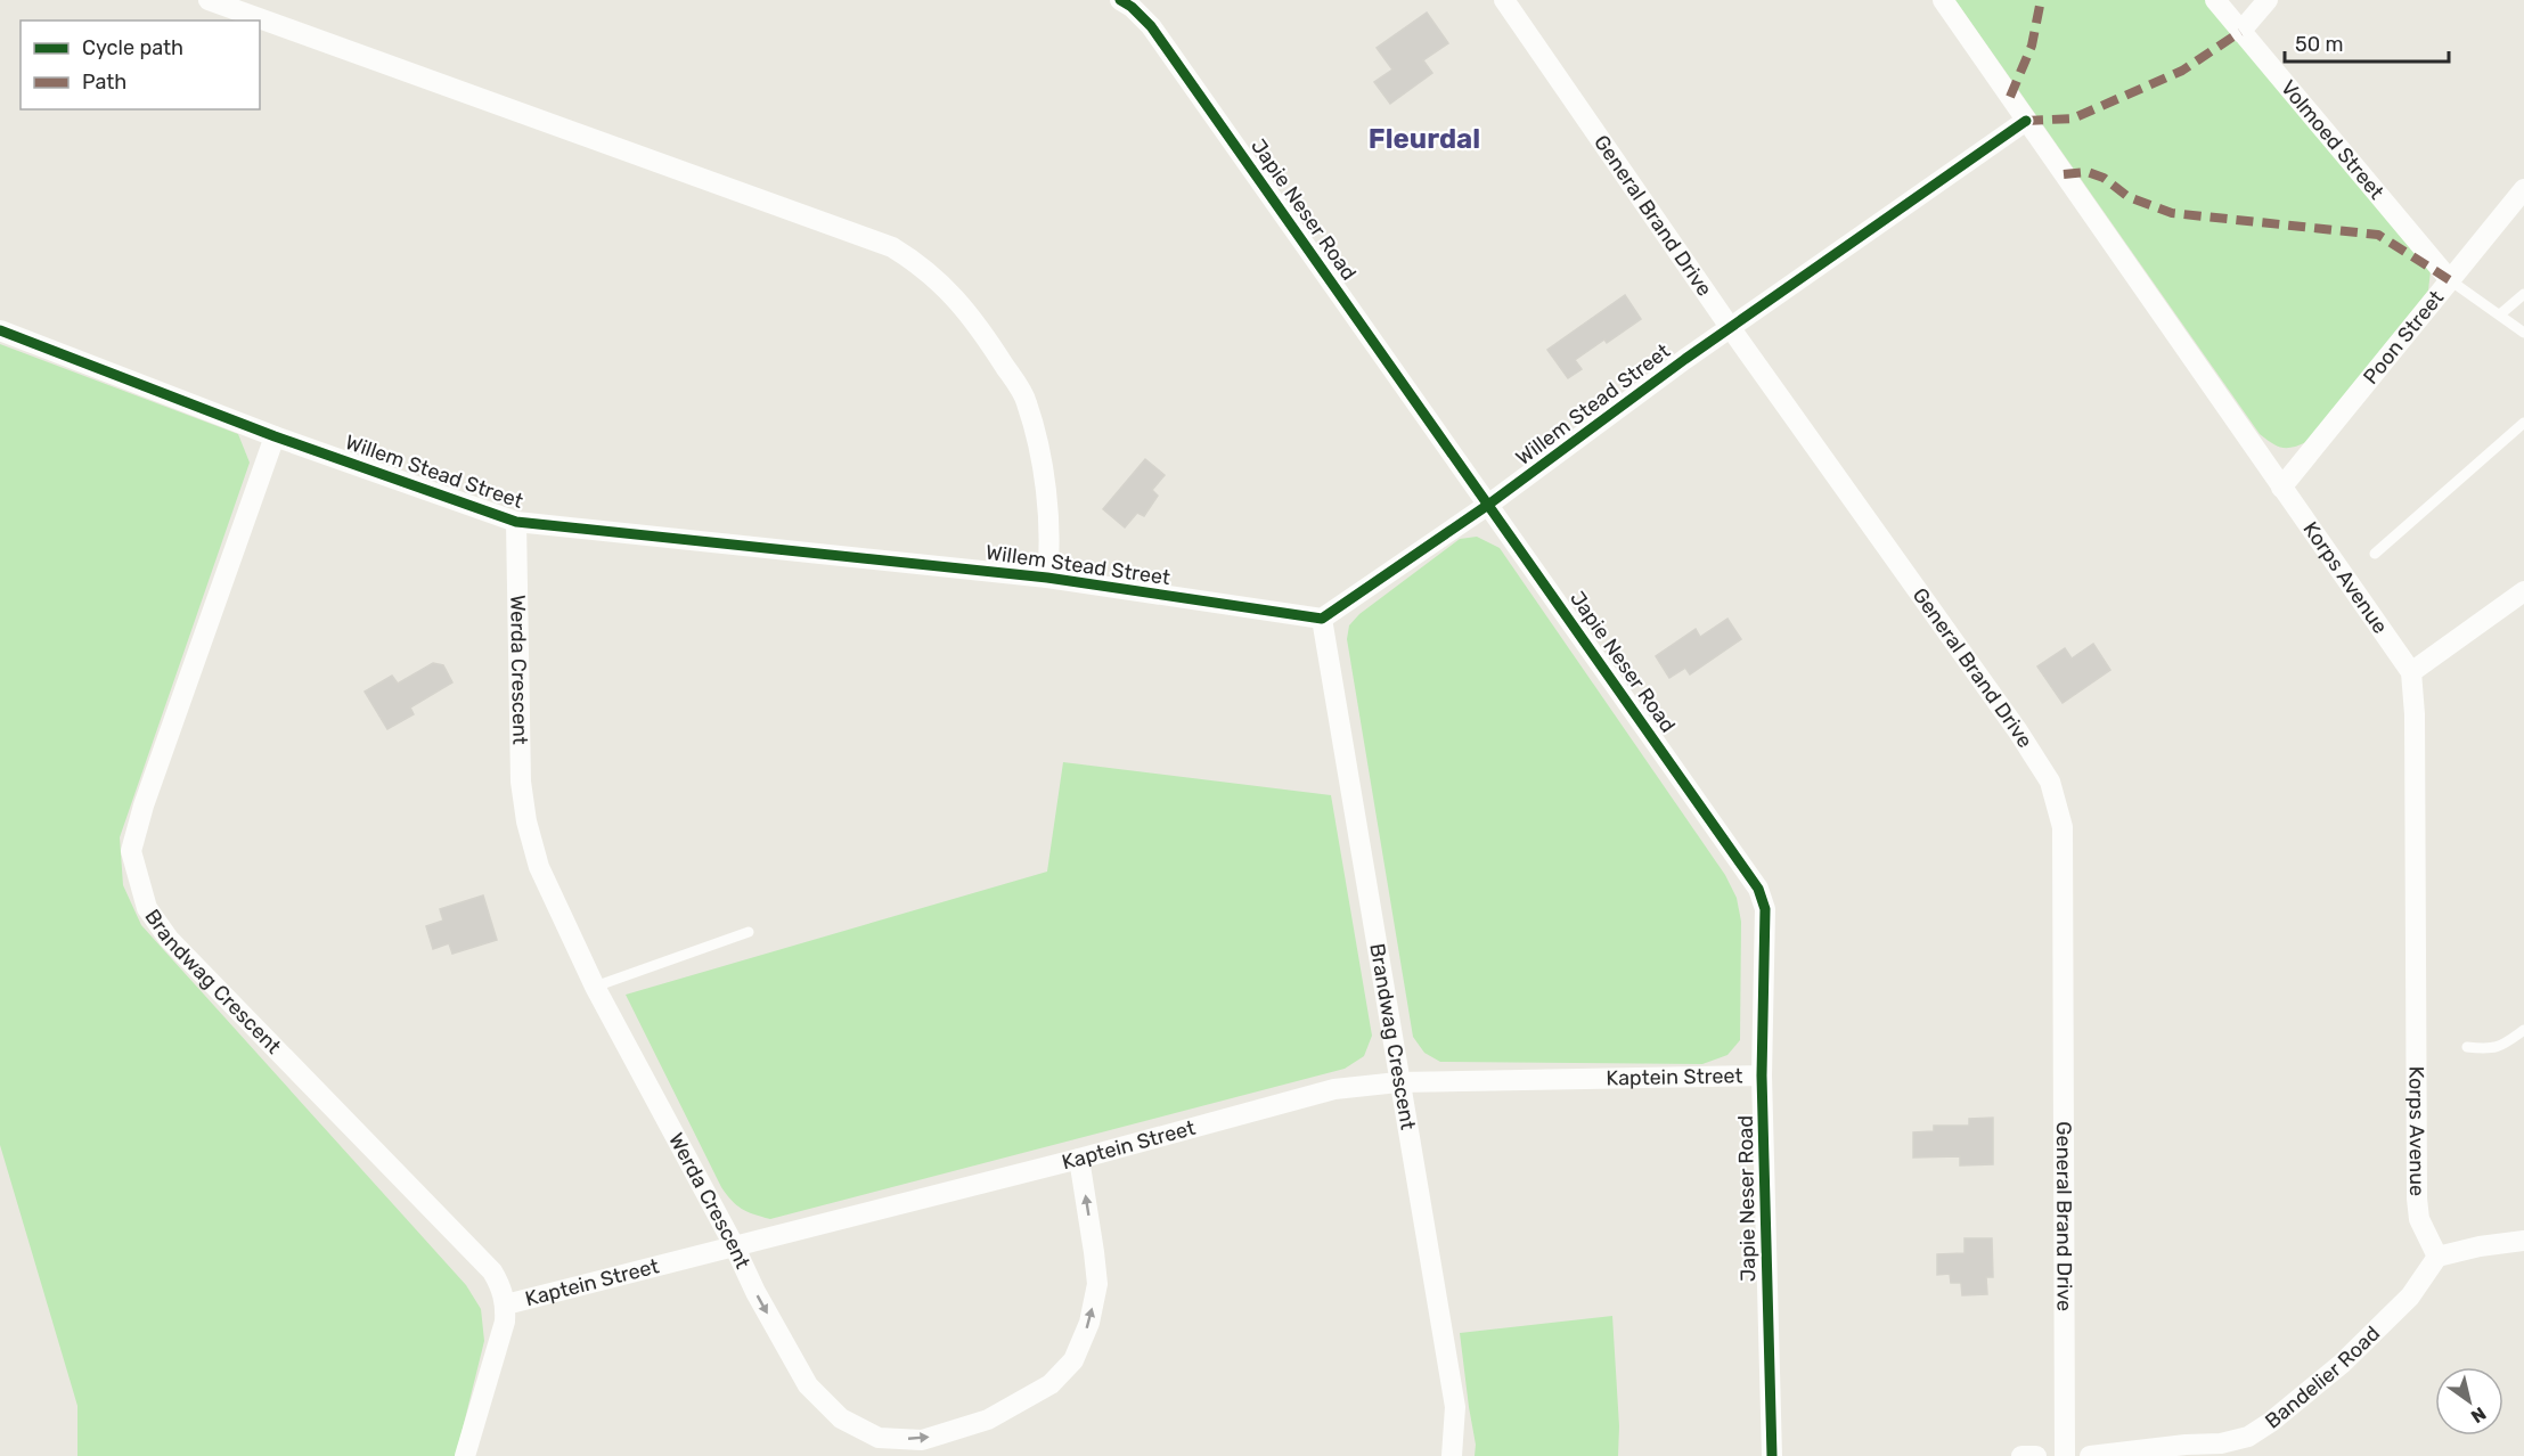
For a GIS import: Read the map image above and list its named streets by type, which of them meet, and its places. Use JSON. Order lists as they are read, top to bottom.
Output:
{
  "streets": {
    "street": [
      "Volmoed Street",
      "Japie Neser Road",
      "General Brand Drive",
      "Poon Street",
      "Willem Stead Street",
      "Korps Avenue",
      "Werda Crescent",
      "Brandwag Crescent",
      "Kaptein Street",
      "Bandelier Road"
    ]
  },
  "crossings": [
    ["Volmoed Street", "Poon Street"],
    ["Japie Neser Road", "Willem Stead Street"],
    ["Japie Neser Road", "Kaptein Street"],
    ["General Brand Drive", "Willem Stead Street"],
    ["Poon Street", "Korps Avenue"],
    ["Willem Stead Street", "Korps Avenue"],
    ["Willem Stead Street", "Werda Crescent"],
    ["Willem Stead Street", "Brandwag Crescent"],
    ["Korps Avenue", "Bandelier Road"],
    ["Werda Crescent", "Kaptein Street"],
    ["Brandwag Crescent", "Kaptein Street"]
  ],
  "districts": ["Fleurdal"],
  "legend": ["Cycle path", "Path"],
  "scale_bar": "50 m",
  "north": "bottom right"
}
